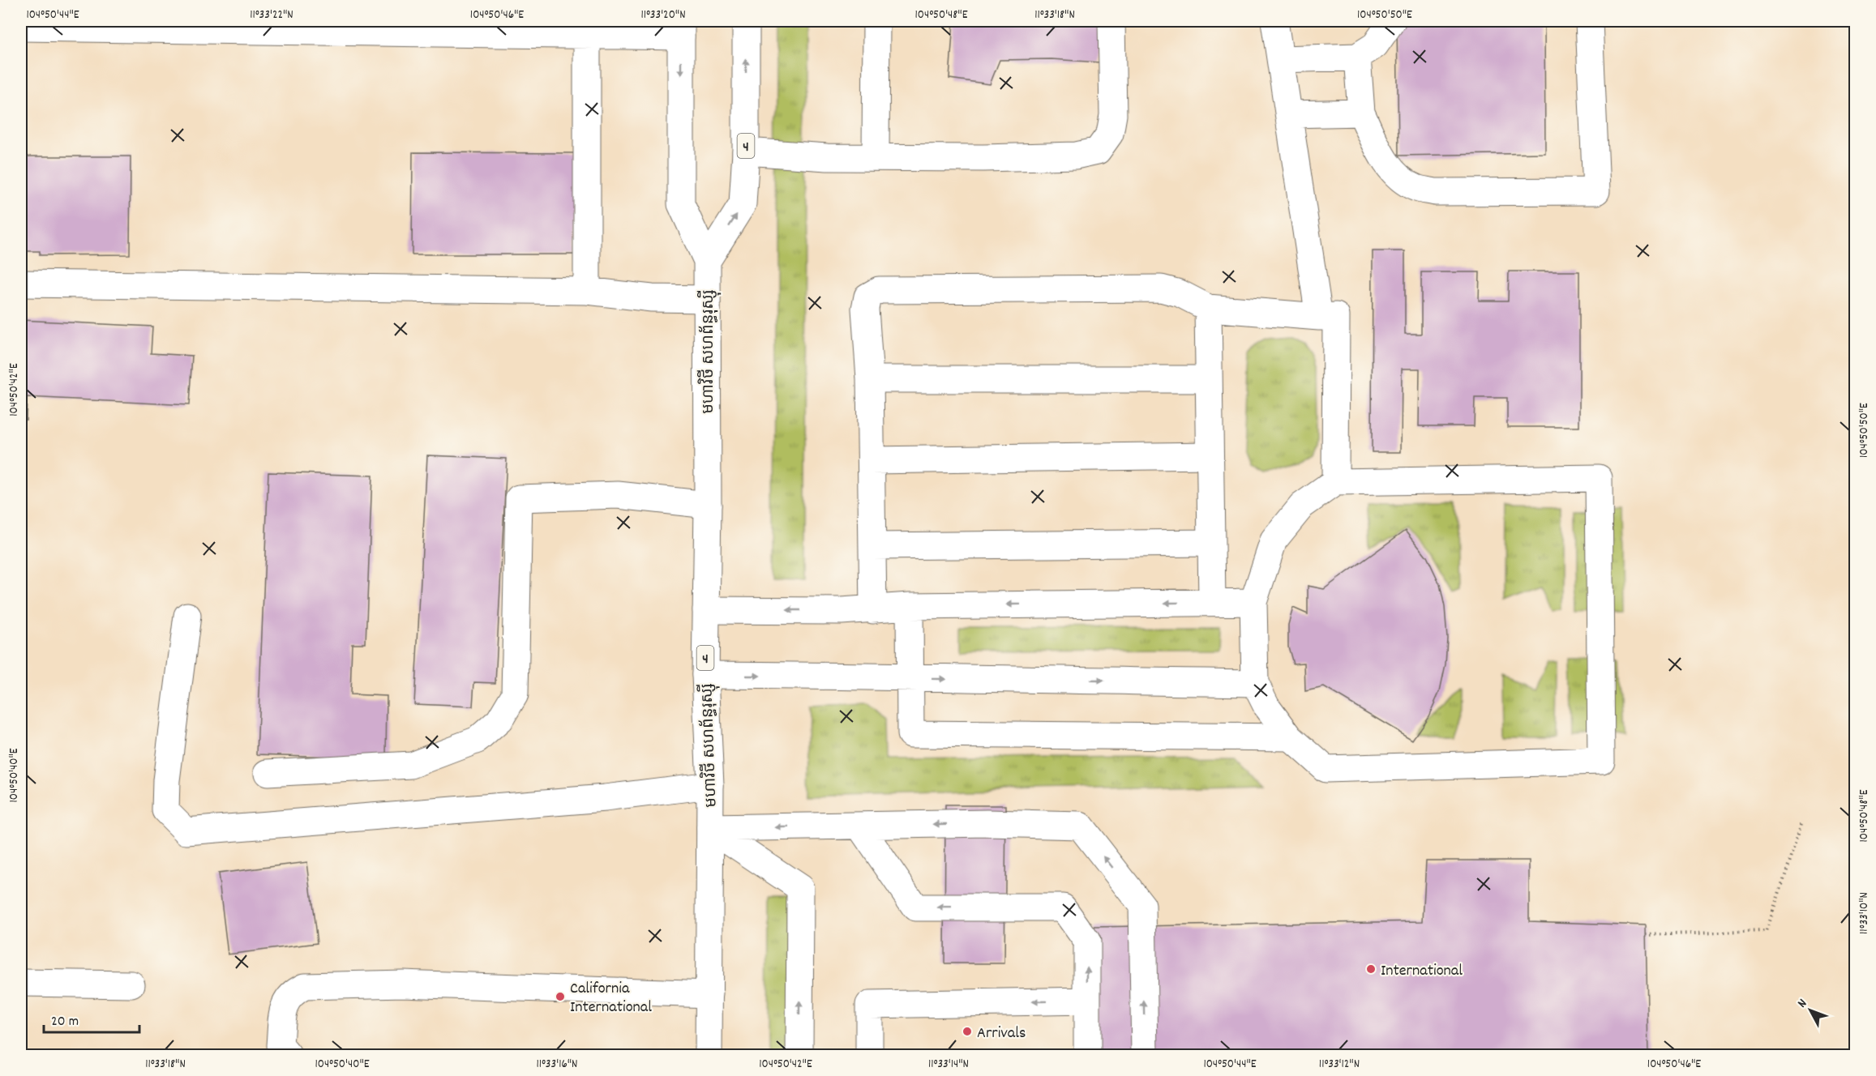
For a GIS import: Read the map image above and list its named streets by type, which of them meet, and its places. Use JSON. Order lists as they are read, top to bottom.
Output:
{
  "streets": {
    "main road": ["4", "មហាវិថី សហព័ន្ធរុស្ស៊ី"]
  },
  "crossings": [
    ["4", "មហាវិថី សហព័ន្ធរុស្ស៊ី"]
  ],
  "places": ["International", "California International", "Arrivals"],
  "scale_bar": "20 m",
  "north": "top left",
  "coordinates": [
    "104°50'44\"E",
    "11°33'22\"N",
    "104°50'46\"E",
    "11°33'20\"N",
    "104°50'48\"E",
    "11°33'18\"N",
    "104°50'50\"E",
    "104°50'42\"E",
    "104°50'40\"E",
    "11°33'10\"N",
    "11°33'16\"N",
    "11°33'14\"N",
    "11°33'12\"N"
  ]
}
